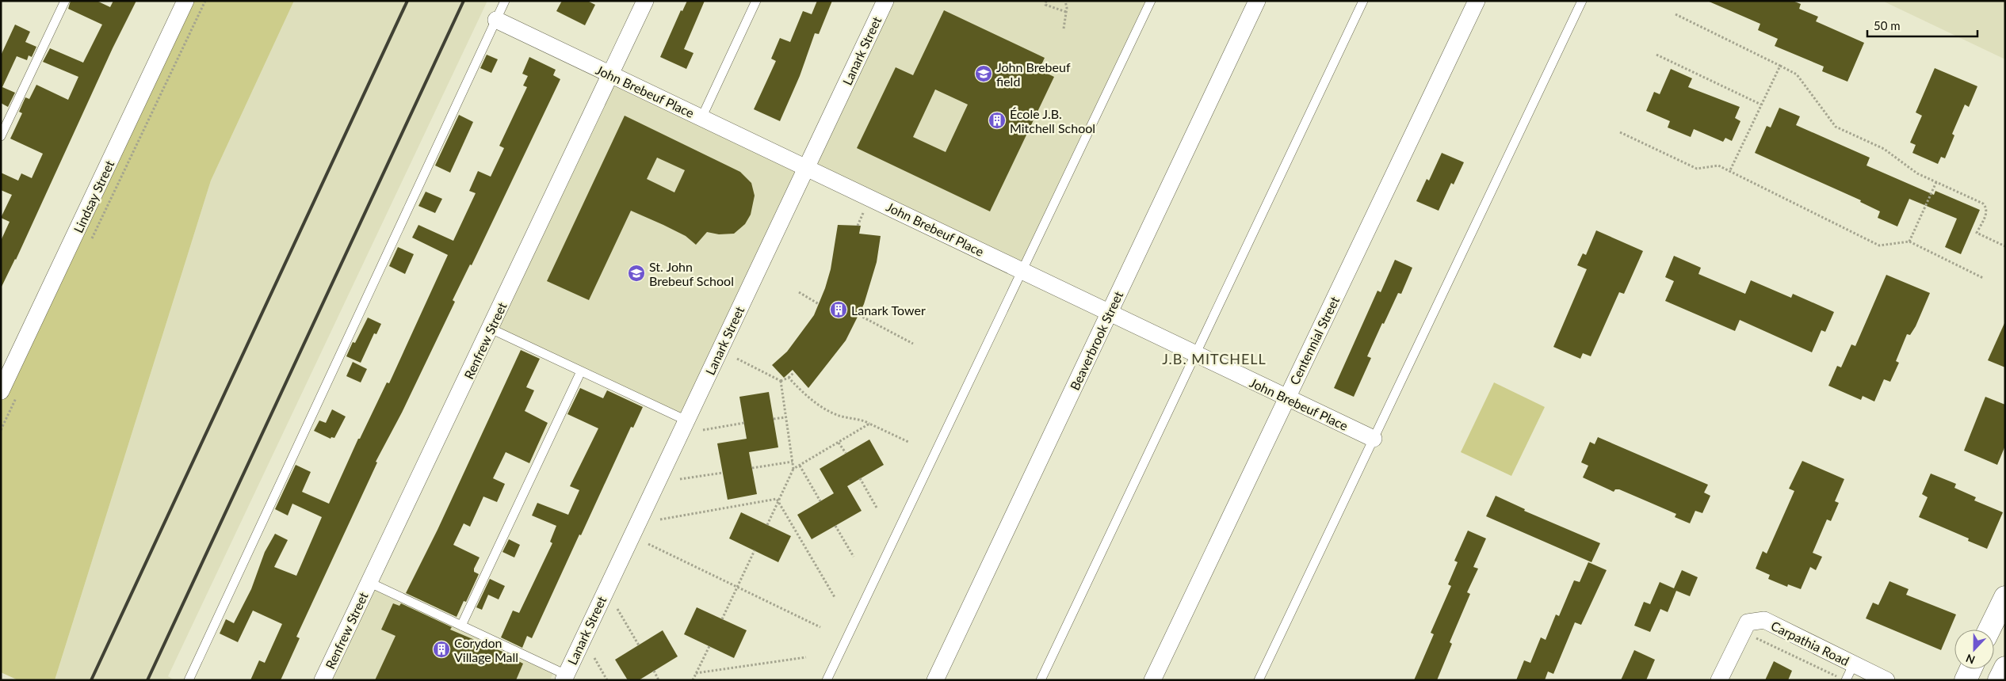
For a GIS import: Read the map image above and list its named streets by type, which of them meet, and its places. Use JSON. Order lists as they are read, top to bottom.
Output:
{
  "streets": {
    "street": [
      "Lanark Street",
      "John Brebeuf Place",
      "Lindsay Street",
      "Renfrew Street",
      "Beaverbrook Street",
      "Centennial Street",
      "Carpathia Road"
    ]
  },
  "crossings": [
    ["Lanark Street", "John Brebeuf Place"],
    ["John Brebeuf Place", "Renfrew Street"],
    ["John Brebeuf Place", "Beaverbrook Street"],
    ["John Brebeuf Place", "Centennial Street"]
  ],
  "districts": ["J.B. MITCHELL"],
  "places": {
    "school or university": ["John Brebeuf field", "St. John Brebeuf School"],
    "building": ["École J.B. Mitchell School", "Lanark Tower", "Corydon Village Mall"]
  },
  "scale_bar": "50 m",
  "north": "bottom"
}
